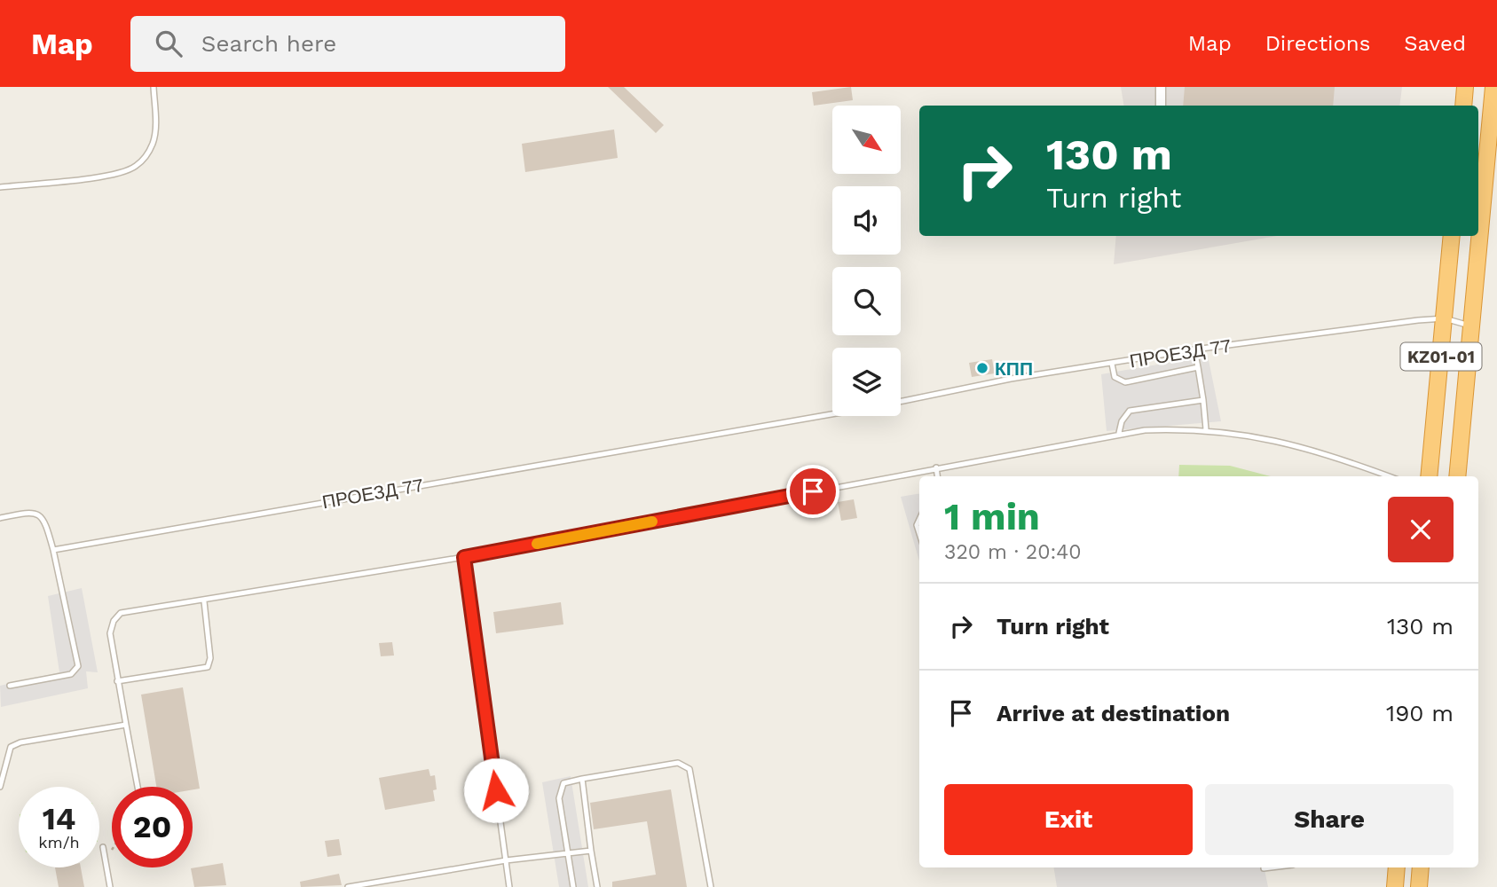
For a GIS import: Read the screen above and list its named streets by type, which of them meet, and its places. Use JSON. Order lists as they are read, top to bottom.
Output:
{
  "streets": {
    "highway": ["KZ01-01"],
    "lane": ["ПРОЕЗД 77"]
  },
  "crossings": [
    ["ПРОЕЗД 77", "KZ01-01"]
  ],
  "places": ["КПП"],
  "north": "bottom right",
  "page": {
    "header": "Map",
    "search": "Search here",
    "nav": ["Map", "Directions", "Saved"],
    "turn": ["130 m", "Turn right"],
    "heading": ["1 min", "320 m · 20:40"],
    "list": [
      {
        "name": "Turn right",
        "value": "130 m"
      },
      {
        "name": "Arrive at destination",
        "value": "190 m"
      }
    ],
    "buttons": ["Exit", "Share"],
    "speed": "14 km/h",
    "limit": "20"
  }
}
